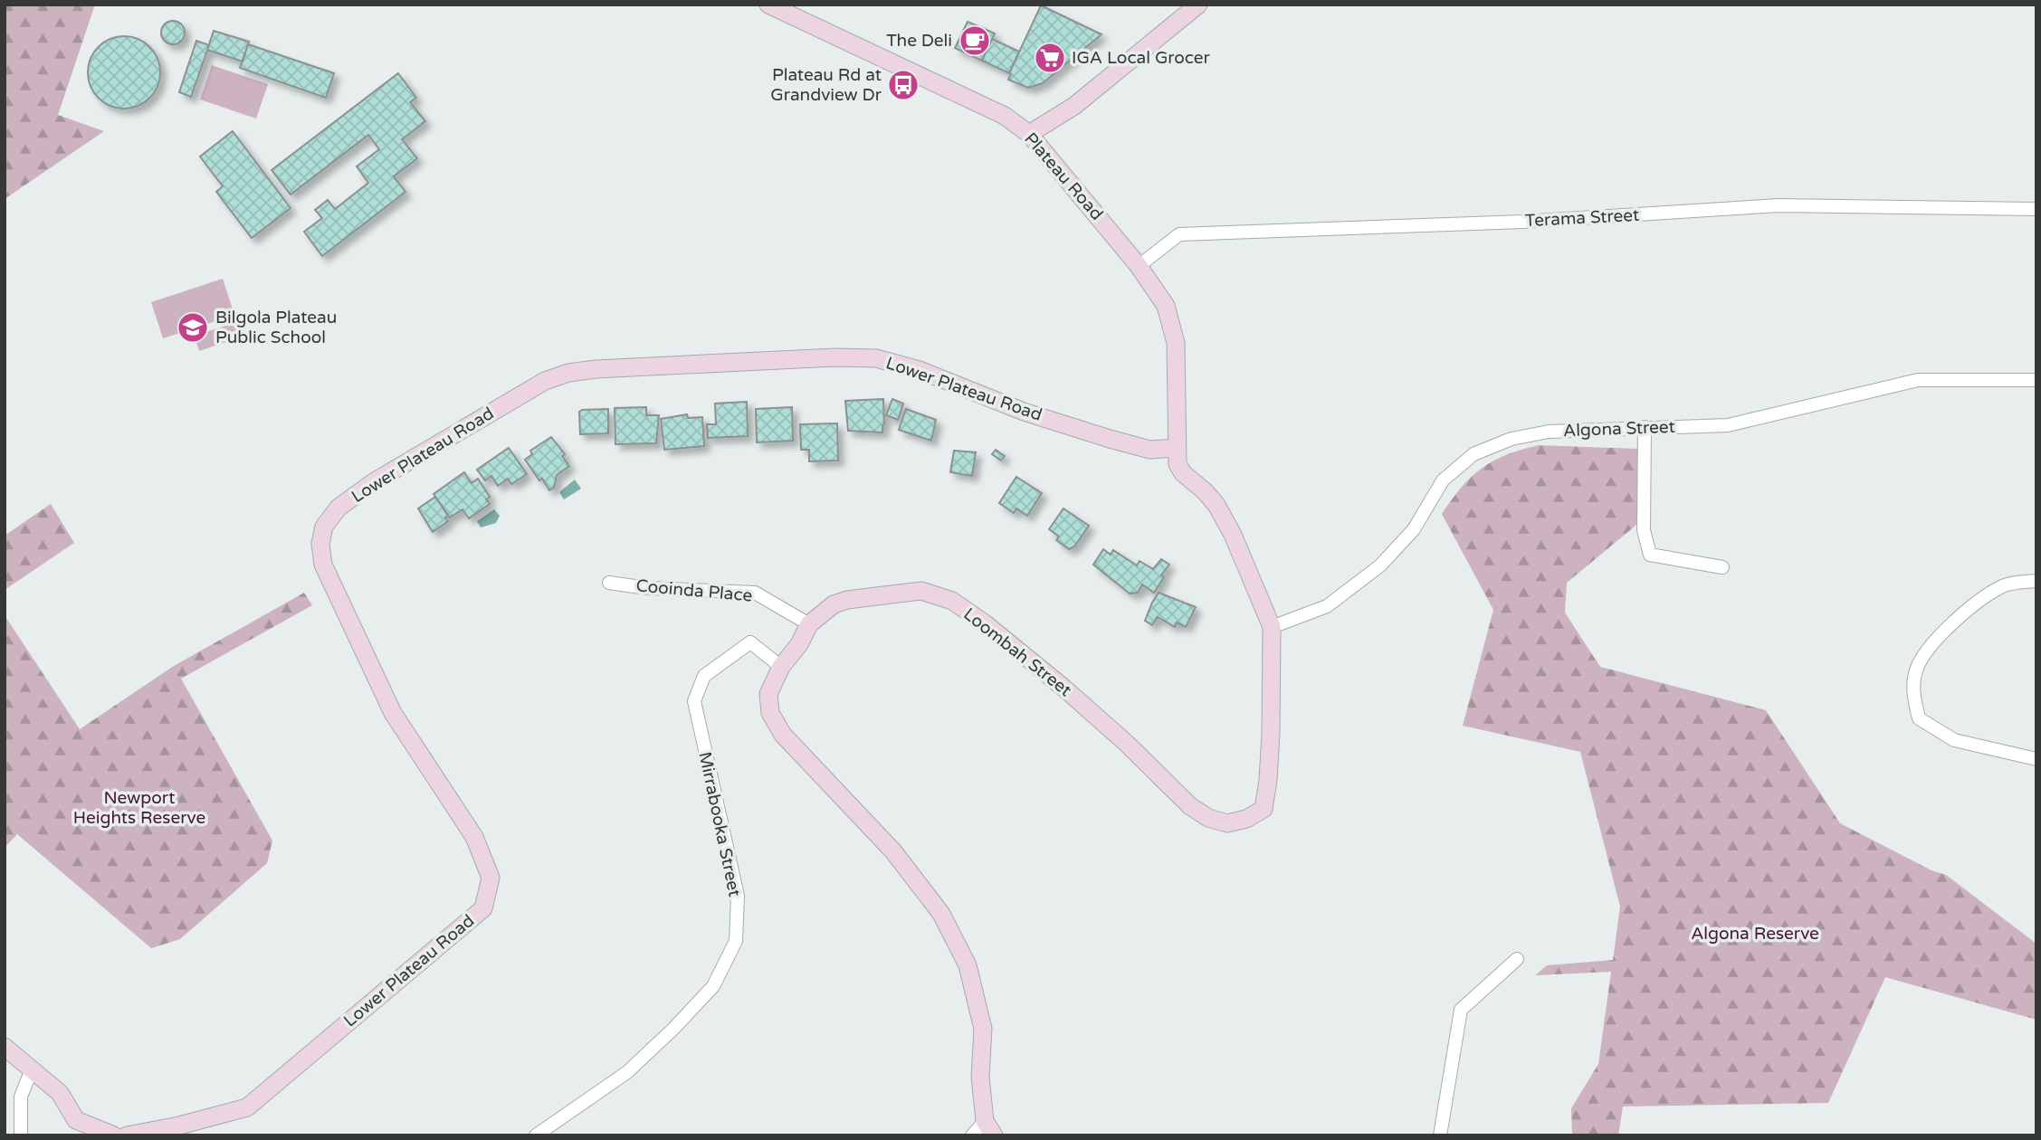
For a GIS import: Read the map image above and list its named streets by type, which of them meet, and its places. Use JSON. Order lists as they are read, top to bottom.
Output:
{
  "streets": {
    "street": [
      "Plateau Road",
      "Terama Street",
      "Lower Plateau Road",
      "Algona Street",
      "Cooinda Place",
      "Loombah Street",
      "Mirrabooka Street"
    ]
  },
  "crossings": [
    ["Plateau Road", "Terama Street"],
    ["Plateau Road", "Lower Plateau Road"],
    ["Plateau Road", "Loombah Street"],
    ["Lower Plateau Road", "Loombah Street"],
    ["Algona Street", "Loombah Street"],
    ["Cooinda Place", "Loombah Street"],
    ["Loombah Street", "Mirrabooka Street"]
  ],
  "parks": ["Newport Heights Reserve", "Algona Reserve"],
  "places": {
    "cafe": ["The Deli"],
    "supermarket": ["IGA Local Grocer"],
    "bus stop": ["Plateau Rd at Grandview Dr"],
    "school or university": ["Bilgola Plateau Public School"]
  }
}
